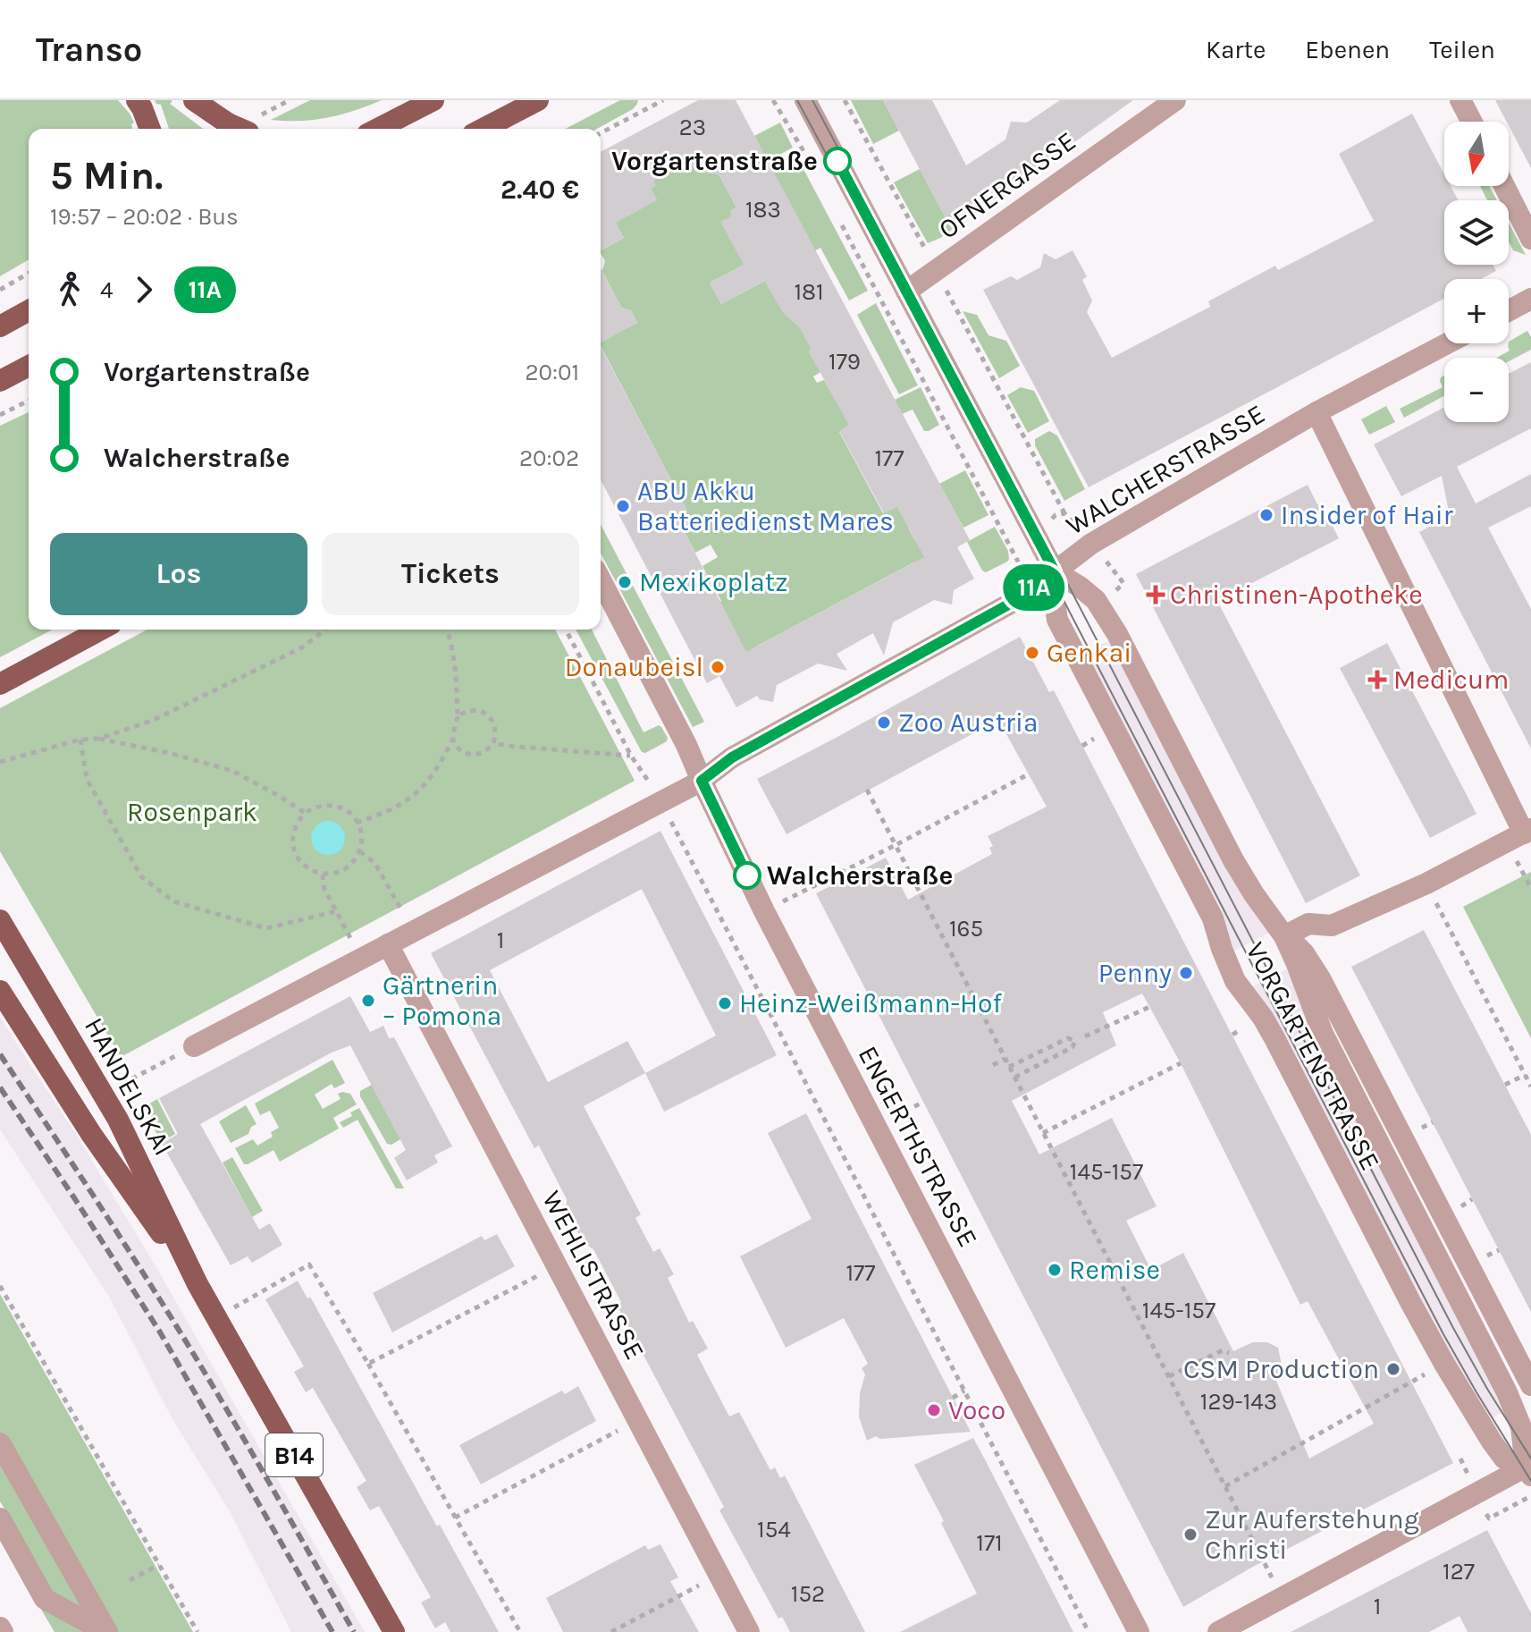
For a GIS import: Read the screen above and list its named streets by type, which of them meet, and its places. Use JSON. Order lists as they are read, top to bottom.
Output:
{
  "streets": {
    "main road": ["HANDELSKAI", "B14"],
    "street": [
      "OFNERGASSE",
      "WALCHERSTRASSE",
      "VORGARTENSTRASSE",
      "ENGERTHSTRASSE",
      "WEHLISTRASSE"
    ]
  },
  "crossings": [
    ["OFNERGASSE", "VORGARTENSTRASSE"],
    ["WALCHERSTRASSE", "VORGARTENSTRASSE"],
    ["WALCHERSTRASSE", "ENGERTHSTRASSE"],
    ["WALCHERSTRASSE", "WEHLISTRASSE"]
  ],
  "parks": ["Rosenpark"],
  "places": {
    "other": [
      "Vorgartenstraße",
      "ABU Akku Batteriedienst Mares",
      "Insider of Hair",
      "Mexikoplatz",
      "Genkai",
      "Donaubeisl",
      "Zoo Austria",
      "Walcherstraße",
      "Penny",
      "Gärtnerin – Pomona",
      "Heinz-Weißmann-Hof",
      "Remise",
      "CSM Production",
      "Voco",
      "Zur Auferstehung Christi"
    ],
    "health": ["Christinen-Apotheke", "Medicum"]
  },
  "lines": ["bus line 11A"],
  "house_numbers": [
    "23",
    "183",
    "181",
    "179",
    "177",
    "165",
    "1",
    "145-157",
    "177",
    "145-157",
    "129-143",
    "154",
    "171",
    "127",
    "152",
    "1"
  ],
  "north": "bottom",
  "page": {
    "header": "Transo",
    "nav": ["Karte", "Ebenen", "Teilen"],
    "on_map": "11A",
    "map_buttons": ["+", "−"],
    "heading": ["5 Min.", "19:57 – 20:02 · Bus", "2.40 €"],
    "legs": ["4", "11A"],
    "list": [
      {
        "name": "Vorgartenstraße",
        "value": "20:01"
      },
      {
        "name": "Walcherstraße",
        "value": "20:02"
      }
    ],
    "buttons": ["Los", "Tickets"]
  }
}
